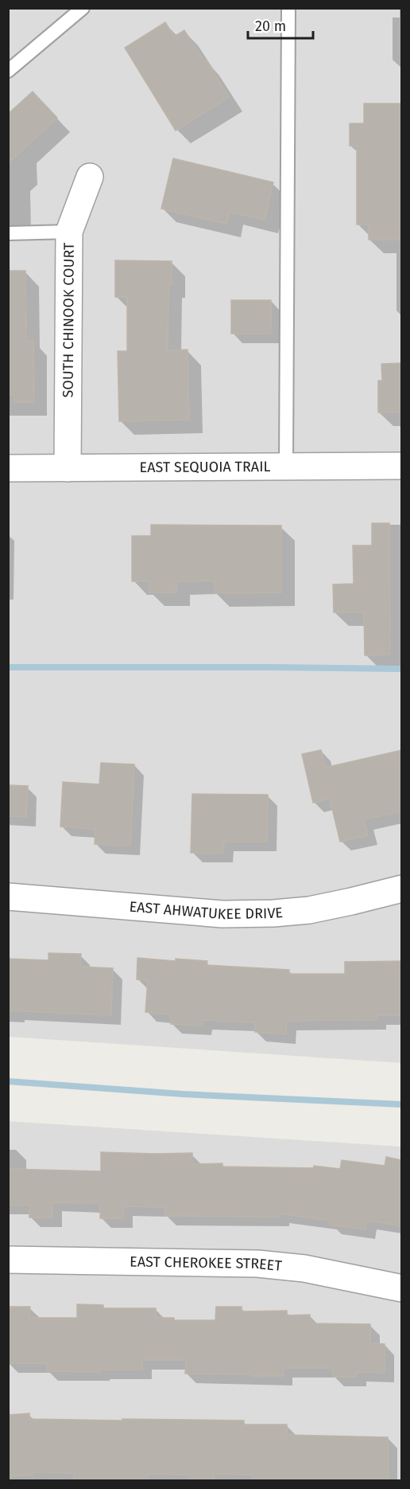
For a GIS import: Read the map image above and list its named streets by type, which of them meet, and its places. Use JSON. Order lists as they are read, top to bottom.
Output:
{
  "streets": {
    "street": [
      "SOUTH CHINOOK COURT",
      "EAST SEQUOIA TRAIL",
      "EAST AHWATUKEE DRIVE",
      "EAST CHEROKEE STREET"
    ]
  },
  "crossings": [
    ["SOUTH CHINOOK COURT", "EAST SEQUOIA TRAIL"]
  ],
  "scale_bar": "20 m"
}
